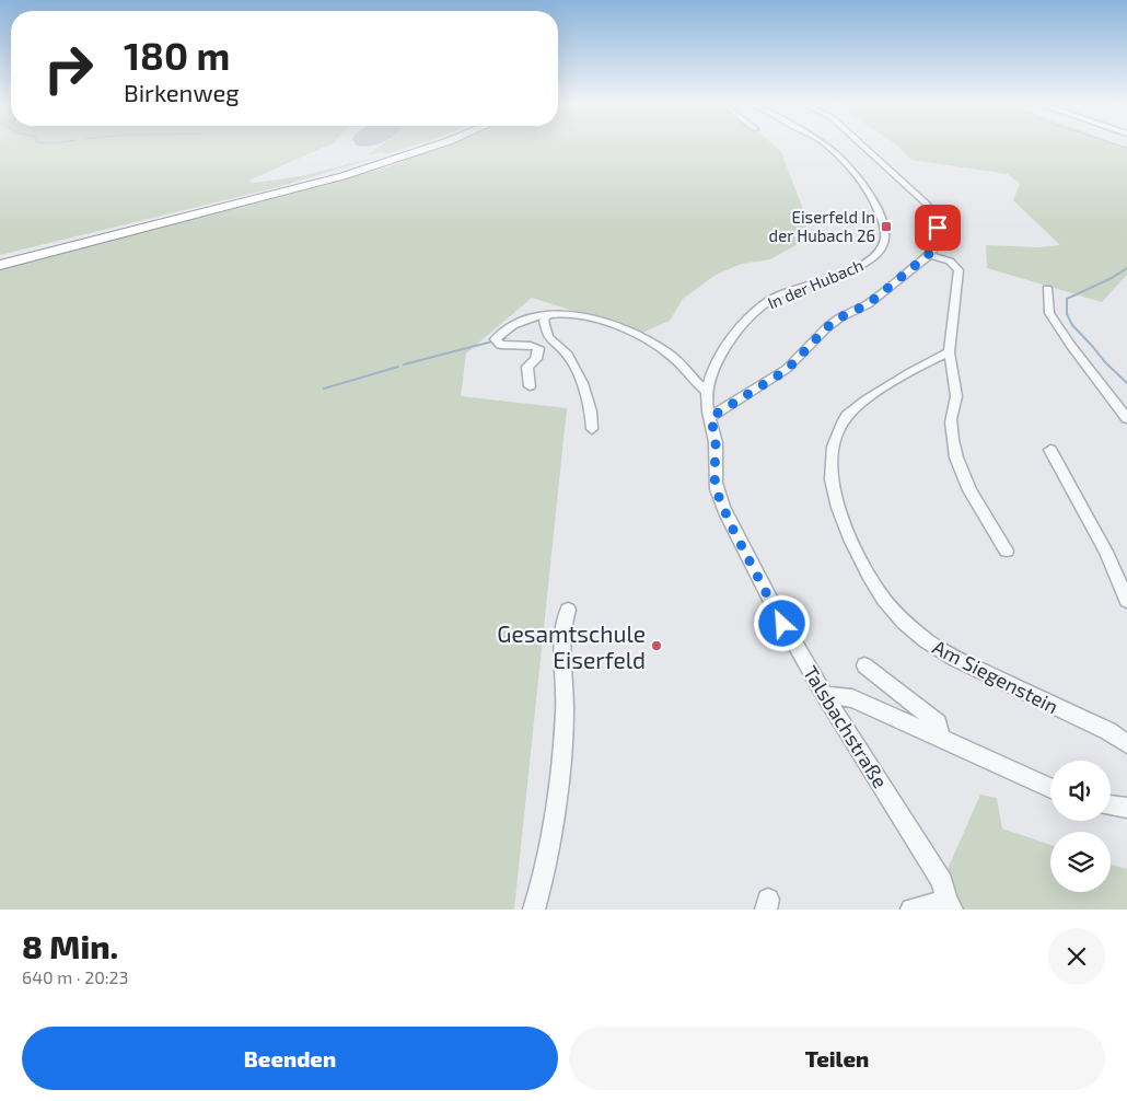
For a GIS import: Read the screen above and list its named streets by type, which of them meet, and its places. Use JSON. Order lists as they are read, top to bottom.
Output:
{
  "streets": {
    "street": ["In der Hubach", "Am Siegenstein", "Talsbachstraße"]
  },
  "crossings": [
    ["In der Hubach", "Talsbachstraße"]
  ],
  "places": {
    "transit": ["Eiserfeld In der Hubach 26"],
    "other": ["Gesamtschule Eiserfeld"]
  },
  "page": {
    "turn": ["180 m", "Birkenweg"],
    "heading": ["8 Min.", "640 m · 20:23"],
    "buttons": ["Beenden", "Teilen"]
  }
}
